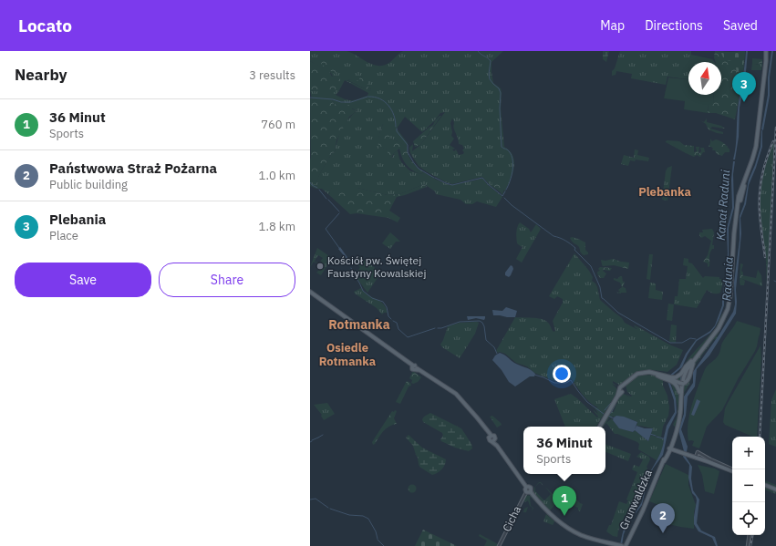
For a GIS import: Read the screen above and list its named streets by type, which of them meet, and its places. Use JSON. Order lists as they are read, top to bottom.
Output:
{
  "streets": {
    "main road": ["Grunwaldzka"],
    "street": ["Cicha"]
  },
  "districts": ["Plebanka", "Rotmanka", "Osiedle Rotmanka"],
  "water": ["Kanał Raduni", "Radunia"],
  "places": ["Kościół pw. Świętej Faustyny Kowalskiej"],
  "north": "top",
  "page": {
    "header": "Locato",
    "nav": ["Map", "Directions", "Saved"],
    "heading": ["Nearby", "3 results"],
    "pins": ["3", "1", "2"],
    "list": [
      {
        "mark": "1",
        "name": "36 Minut",
        "note": "Sports",
        "value": "760 m"
      },
      {
        "mark": "2",
        "name": "Państwowa Straż Pożarna",
        "note": "Public building",
        "value": "1.0 km"
      },
      {
        "mark": "3",
        "name": "Plebania",
        "note": "Place",
        "value": "1.8 km"
      }
    ],
    "buttons": ["Save", "Share"],
    "popup": ["36 Minut", "Sports"],
    "map_buttons": ["+", "−"]
  }
}
